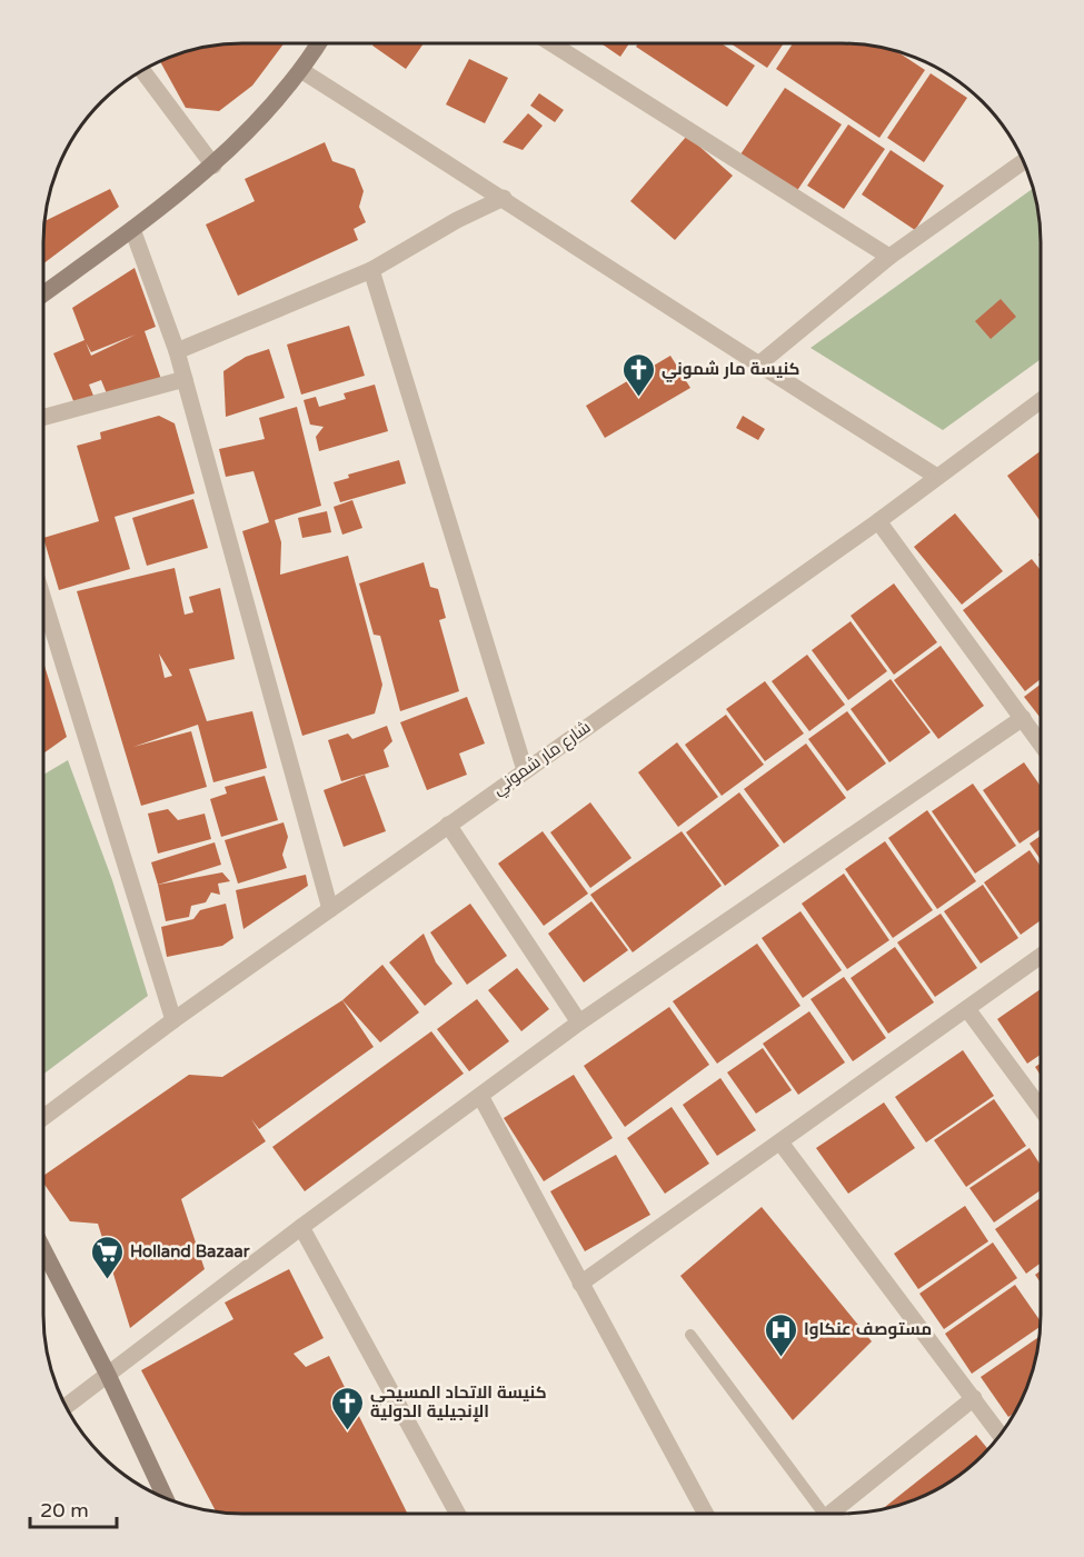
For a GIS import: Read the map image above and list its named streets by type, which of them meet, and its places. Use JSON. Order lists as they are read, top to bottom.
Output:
{
  "streets": {
    "street": ["شارع مار شموني"]
  },
  "places": {
    "church": ["كنيسة مار شموني", "كنيسة الاتحاد المسيحي الإنجيلية الدولية"],
    "supermarket": ["Holland Bazaar"],
    "hospital": ["مستوصف عنكاوا"]
  },
  "scale_bar": "20 m"
}
